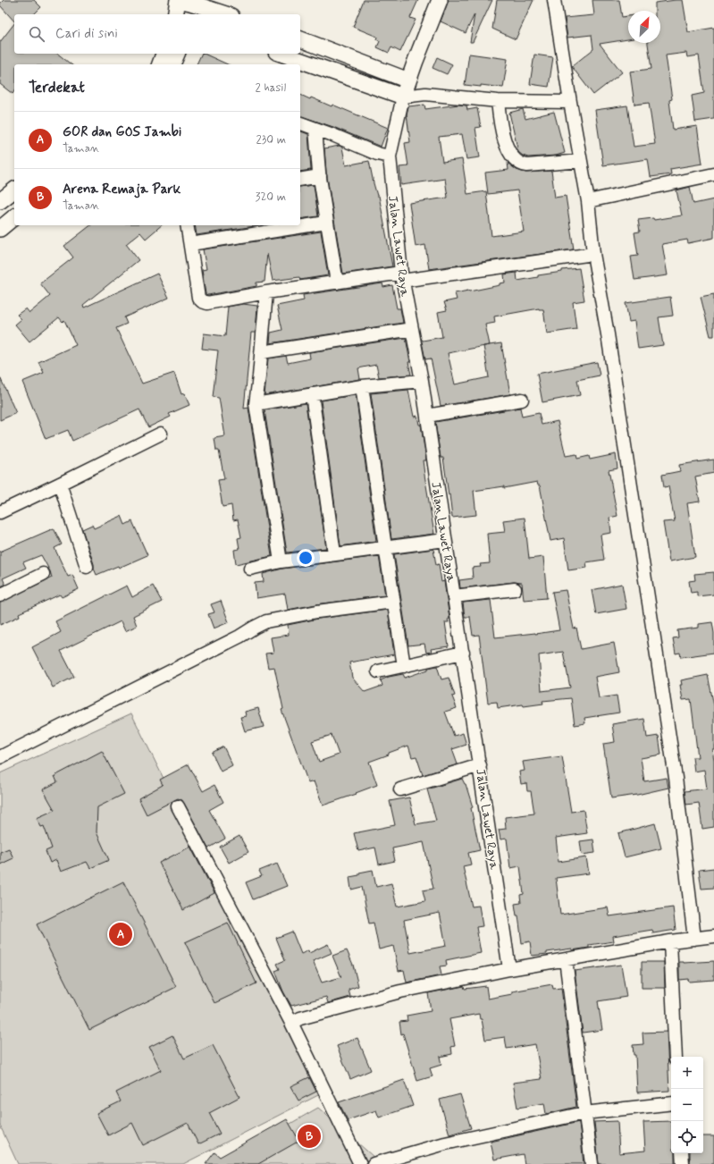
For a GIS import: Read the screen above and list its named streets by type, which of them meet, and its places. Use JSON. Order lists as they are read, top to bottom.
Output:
{
  "streets": {
    "street": ["Jalan Lawet Raya"]
  },
  "north": "top right",
  "page": {
    "search": "Cari di sini",
    "heading": ["Terdekat", "2 hasil"],
    "list": [
      {
        "mark": "A",
        "name": "GOR dan GOS Jambi",
        "note": "Taman",
        "value": "230 m"
      },
      {
        "mark": "B",
        "name": "Arena Remaja Park",
        "note": "Taman",
        "value": "320 m"
      }
    ],
    "pins": ["A", "B"],
    "map_buttons": ["+", "−"]
  }
}
